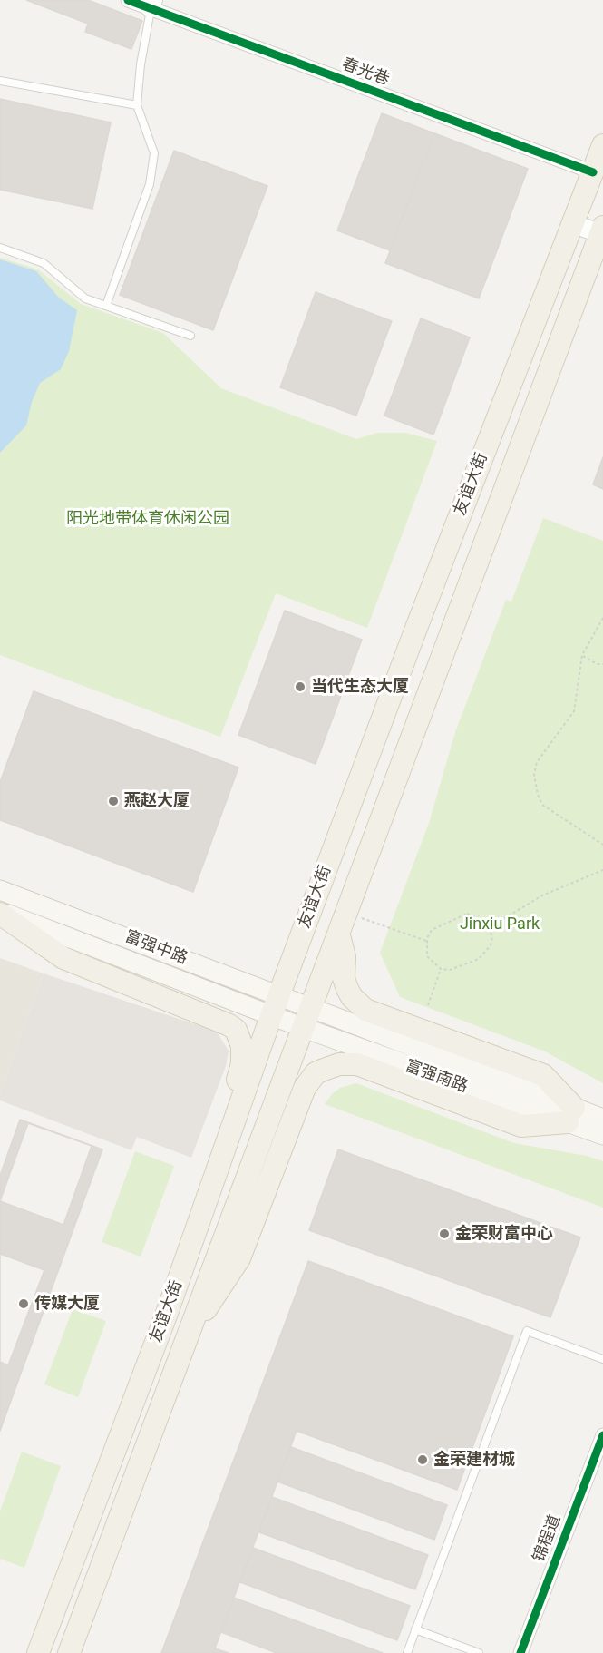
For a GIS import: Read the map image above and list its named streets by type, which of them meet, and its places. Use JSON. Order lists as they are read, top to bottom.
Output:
{
  "streets": {
    "main road": ["友谊大街", "富强中路", "富强南路"],
    "street": ["春光巷", "锦程道"]
  },
  "crossings": [
    ["春光巷", "友谊大街"],
    ["友谊大街", "富强中路"],
    ["友谊大街", "富强南路"],
    ["富强中路", "富强南路"]
  ],
  "parks": ["阳光地带体育休闲公园", "Jinxiu Park"],
  "places": [
    "当代生态大厦",
    "燕赵大厦",
    "金荣财富中心",
    "传媒大厦",
    "金荣建材城"
  ]
}
